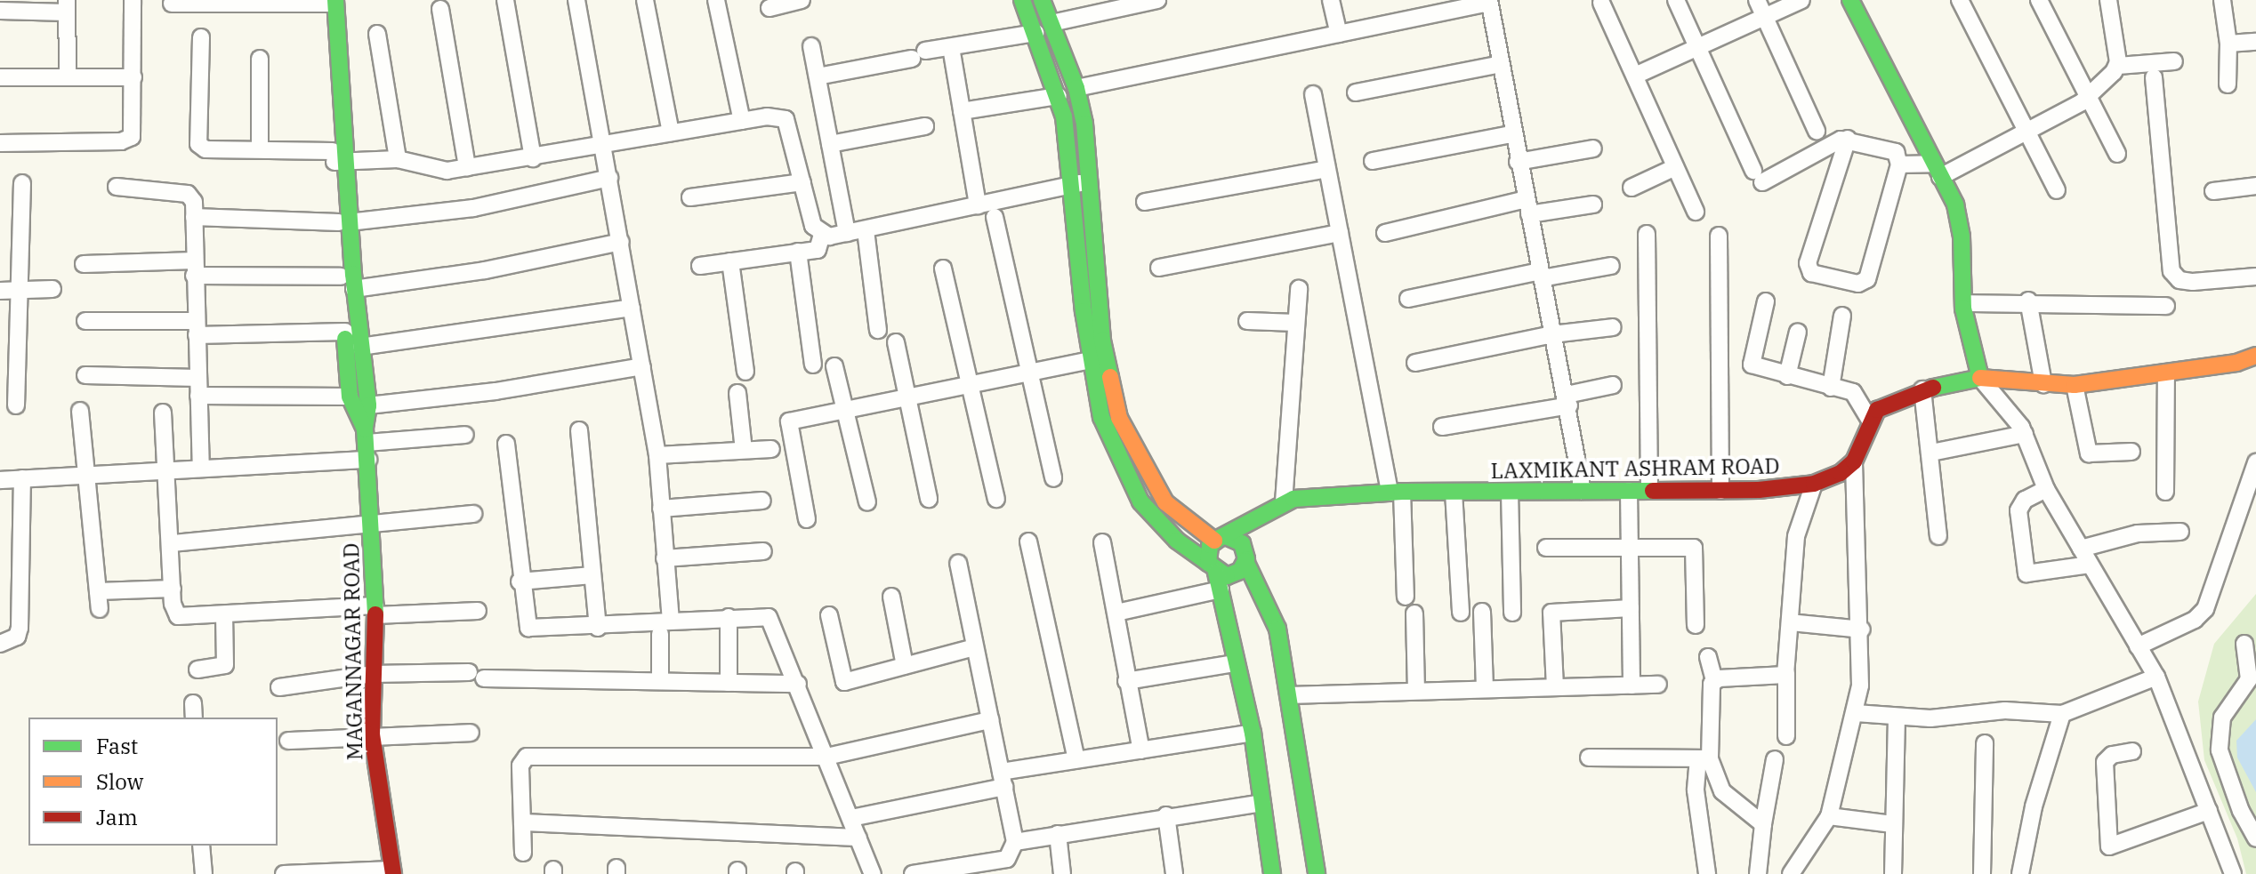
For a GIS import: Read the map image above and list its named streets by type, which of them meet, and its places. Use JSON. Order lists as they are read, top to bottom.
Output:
{
  "streets": {
    "street": ["LAXMIKANT ASHRAM ROAD", "MAGANNAGAR ROAD"]
  },
  "legend": ["Fast", "Slow", "Jam"]
}
